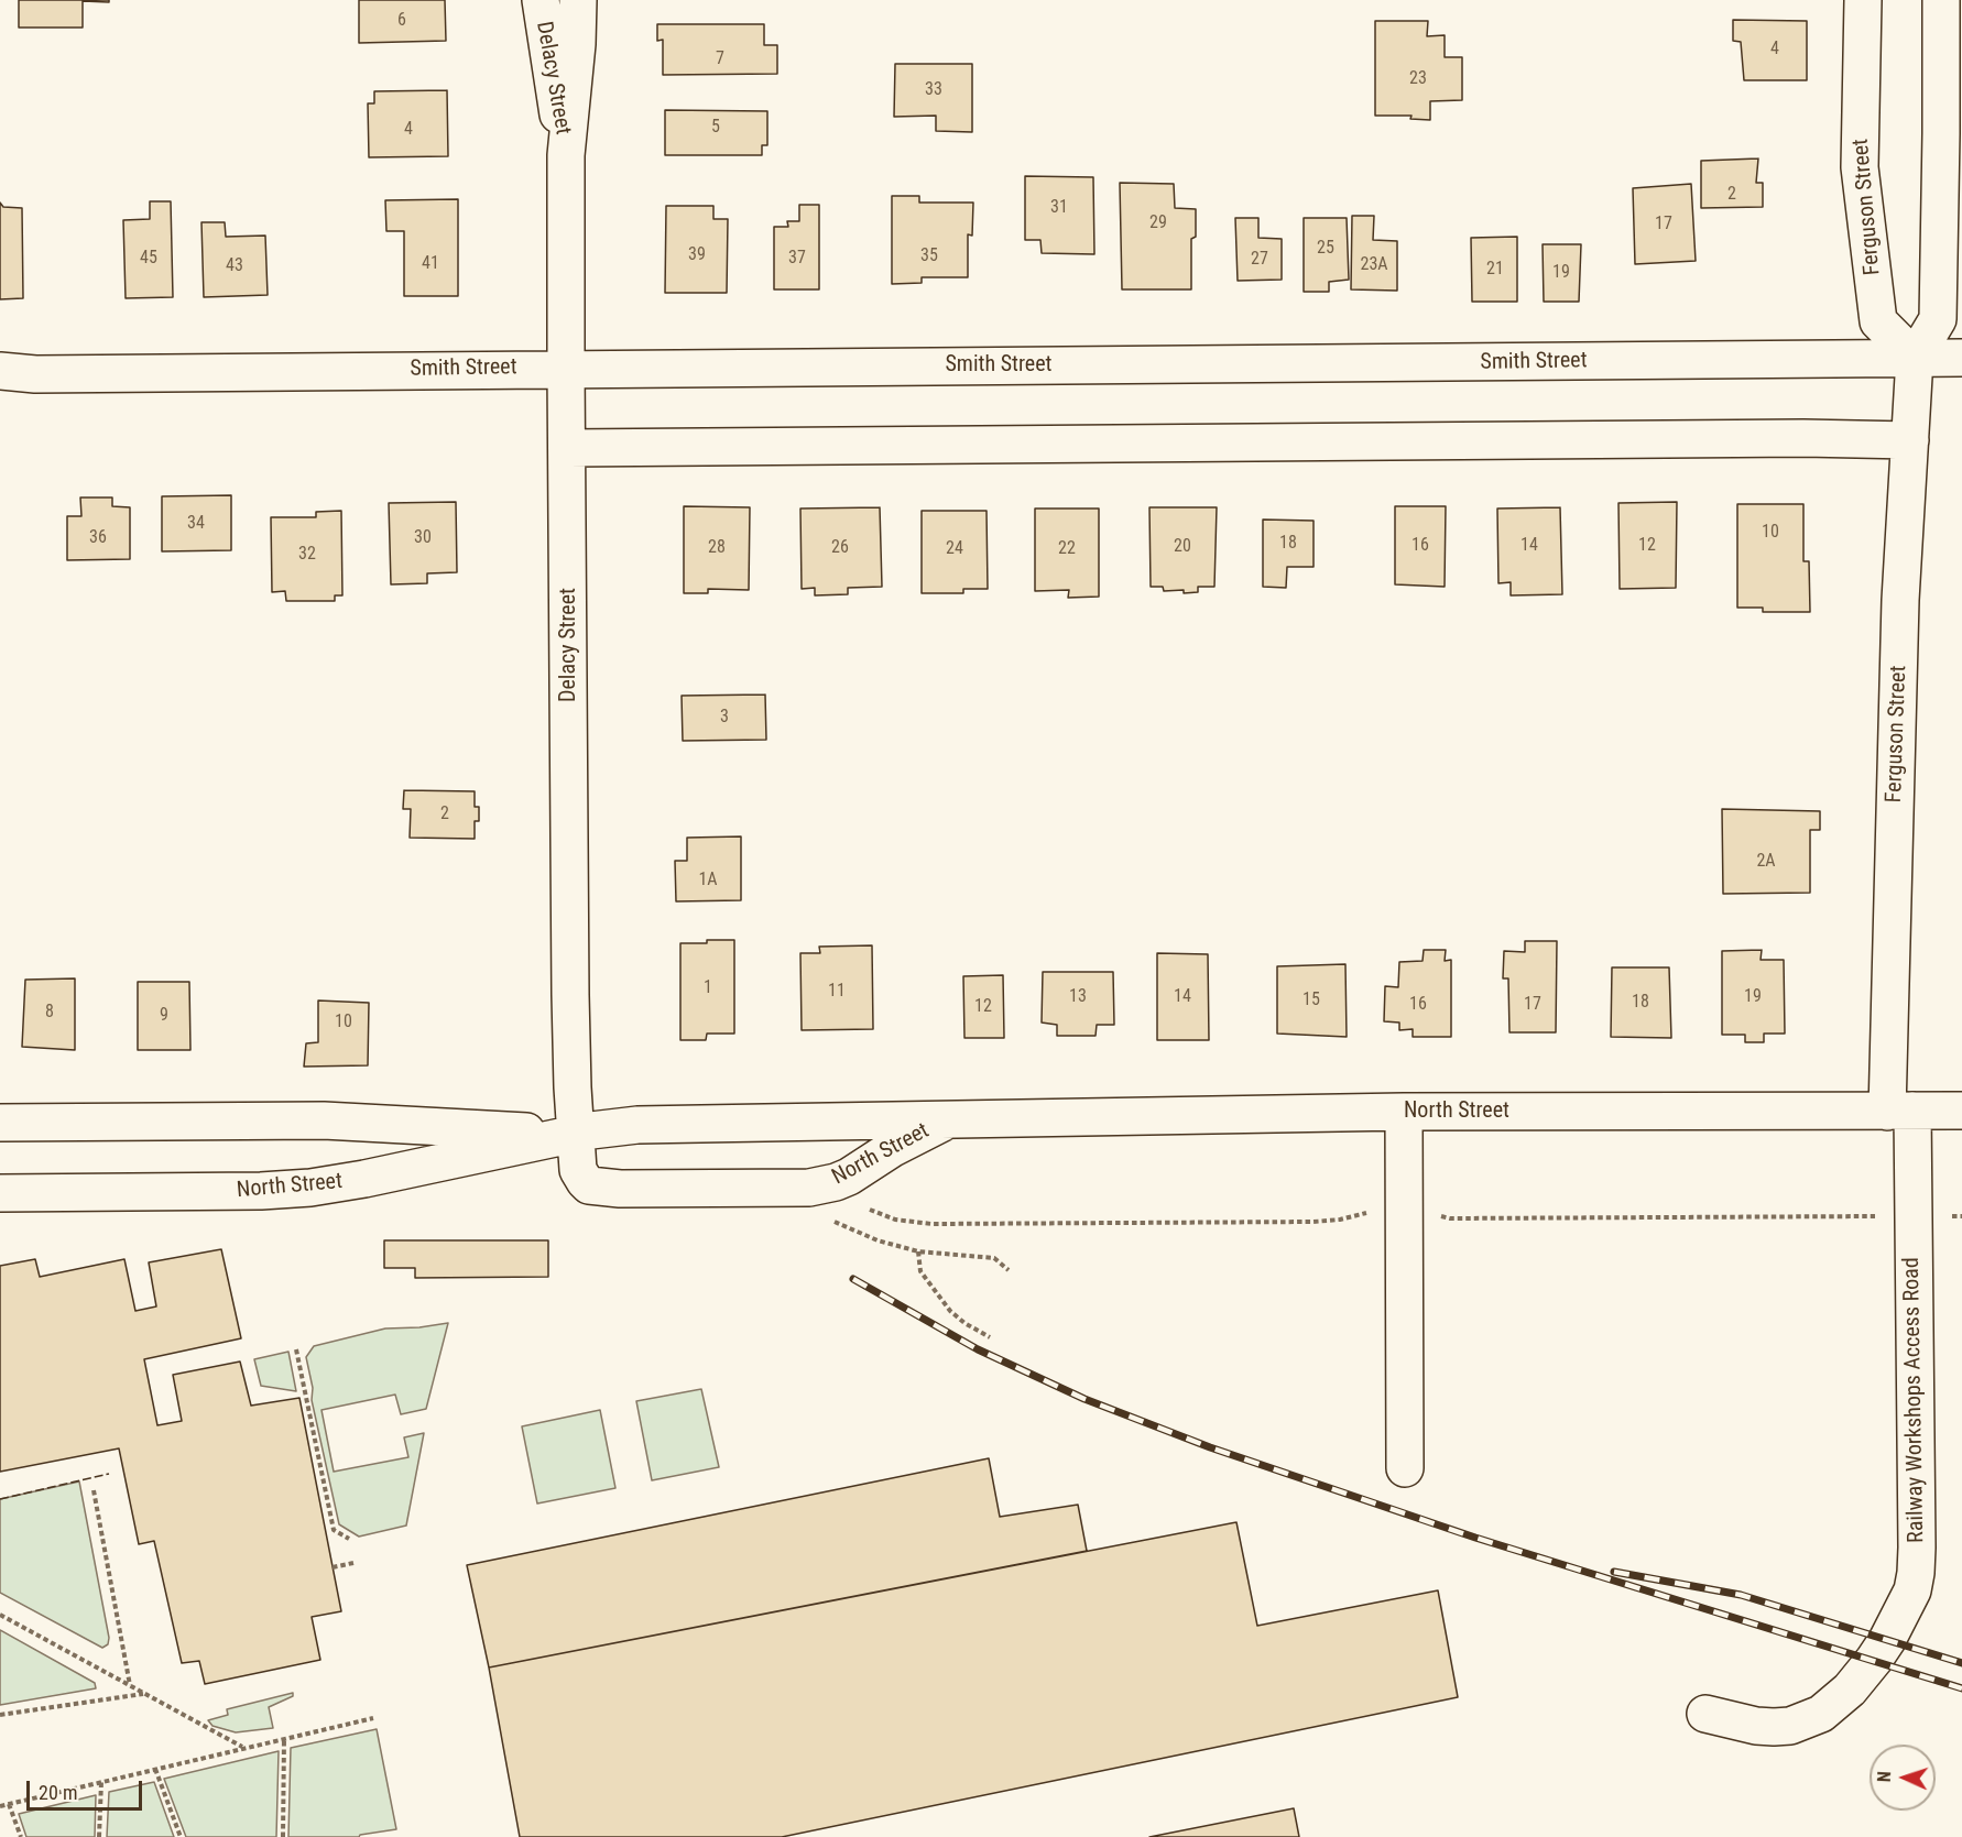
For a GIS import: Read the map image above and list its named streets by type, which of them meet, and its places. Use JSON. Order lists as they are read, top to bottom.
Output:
{
  "streets": {
    "street": [
      "Delacy Street",
      "Ferguson Street",
      "Smith Street",
      "North Street",
      "Railway Workshops Access Road"
    ]
  },
  "crossings": [
    ["Delacy Street", "Smith Street"],
    ["Delacy Street", "North Street"],
    ["Ferguson Street", "Smith Street"],
    ["Ferguson Street", "North Street"],
    ["Ferguson Street", "Railway Workshops Access Road"],
    ["North Street", "Railway Workshops Access Road"]
  ],
  "house_numbers": [
    "6",
    "4",
    "7",
    "23",
    "33",
    "5",
    "4",
    "2",
    "31",
    "29",
    "17",
    "25",
    "39",
    "35",
    "45",
    "37",
    "27",
    "41",
    "23A",
    "43",
    "21",
    "19",
    "34",
    "10",
    "36",
    "30",
    "18",
    "16",
    "14",
    "12",
    "20",
    "28",
    "26",
    "24",
    "22",
    "32",
    "3",
    "2",
    "2A",
    "1A",
    "1",
    "11",
    "13",
    "14",
    "19",
    "15",
    "18",
    "16",
    "17",
    "12",
    "8",
    "9",
    "10"
  ],
  "scale_bar": "20 m",
  "north": "left"
}
